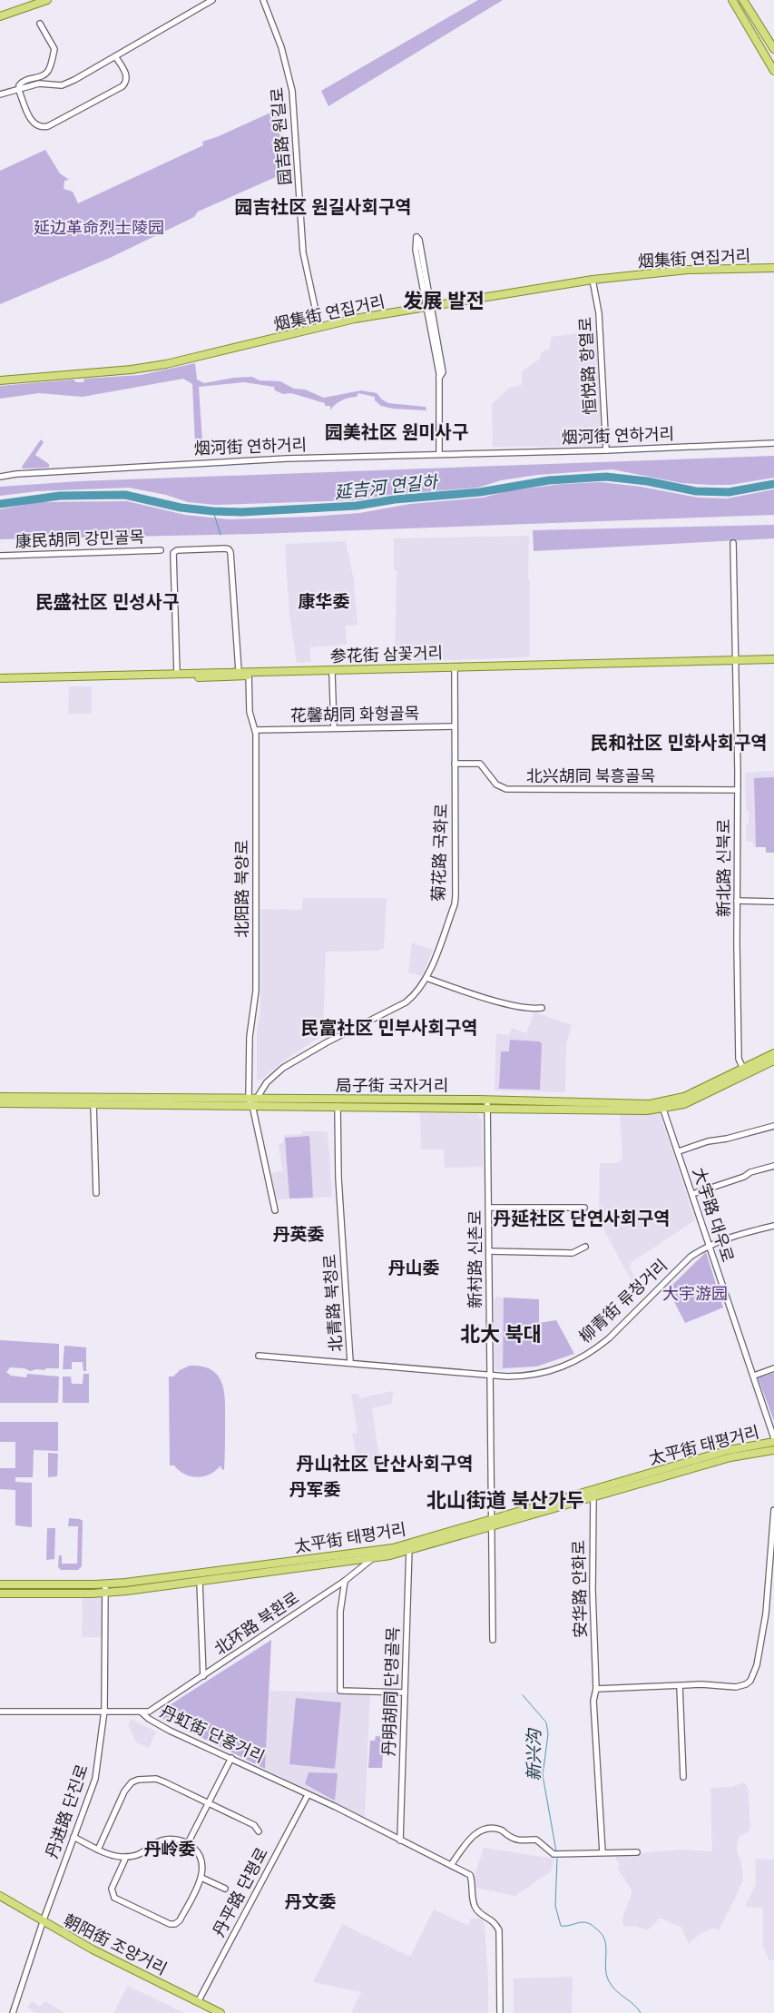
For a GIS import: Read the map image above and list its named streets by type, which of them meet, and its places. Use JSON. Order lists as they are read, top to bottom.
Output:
{
  "streets": {
    "main road": [
      "烟集街 연집거리",
      "参花街 삼꽃거리",
      "局子街 국자거리",
      "太平街 태평거리",
      "朝阳街 조양거리"
    ],
    "street": [
      "园吉路 원길로",
      "恒悦路 항열로",
      "烟河街 연하거리",
      "康民胡同 강민골목",
      "花馨胡同 화형골목",
      "北兴胡同 북흥골목",
      "菊花路 국화로",
      "新北路 신북로",
      "北阳路 북양로",
      "大宇路 대우로",
      "新村路 신촌로",
      "柳青街 류청거리",
      "北青路 북청로",
      "安华路 안화로",
      "北环路 북환로",
      "丹明胡同 단명골목",
      "丹虹街 단홍거리",
      "丹进路 단진로",
      "丹平路 단평로"
    ]
  },
  "crossings": [
    ["园吉路 원길로", "烟集街 연집거리"],
    ["烟集街 연집거리", "恒悦路 항열로"],
    ["恒悦路 항열로", "烟河街 연하거리"],
    ["参花街 삼꽃거리", "菊花路 국화로"],
    ["参花街 삼꽃거리", "新北路 신북로"],
    ["参花街 삼꽃거리", "北阳路 북양로"],
    ["花馨胡同 화형골목", "菊花路 국화로"],
    ["花馨胡同 화형골목", "北阳路 북양로"],
    ["北兴胡同 북흥골목", "菊花路 국화로"],
    ["北兴胡同 북흥골목", "新北路 신북로"],
    ["菊花路 국화로", "北阳路 북양로"],
    ["菊花路 국화로", "局子街 국자거리"],
    ["新北路 신북로", "局子街 국자거리"],
    ["北阳路 북양로", "局子街 국자거리"],
    ["局子街 국자거리", "大宇路 대우로"],
    ["局子街 국자거리", "新村路 신촌로"],
    ["局子街 국자거리", "北青路 북청로"],
    ["大宇路 대우로", "柳青街 류청거리"],
    ["新村路 신촌로", "柳青街 류청거리"],
    ["新村路 신촌로", "太平街 태평거리"],
    ["柳青街 류청거리", "北青路 북청로"],
    ["太平街 태평거리", "安华路 안화로"],
    ["太平街 태평거리", "北环路 북환로"],
    ["太平街 태평거리", "丹明胡同 단명골목"],
    ["太平街 태평거리", "丹进路 단진로"],
    ["北环路 북환로", "丹虹街 단홍거리"],
    ["丹明胡同 단명골목", "丹虹街 단홍거리"],
    ["丹虹街 단홍거리", "丹进路 단진로"],
    ["丹虹街 단홍거리", "丹平路 단평로"],
    ["丹进路 단진로", "朝阳街 조양거리"],
    ["丹平路 단평로", "朝阳街 조양거리"]
  ],
  "districts": [
    "园吉社区 원길사회구역",
    "发展 발전",
    "园美社区 원미사구",
    "康华委",
    "民盛社区 민성사구",
    "民和社区 민화사회구역",
    "民富社区 민부사회구역",
    "丹延社区 단연사회구역",
    "丹英委",
    "丹山委",
    "北大 북대",
    "丹山社区 단산사회구역",
    "丹军委",
    "北山街道 북산가두",
    "丹岭委",
    "丹文委"
  ],
  "water": ["延吉河 연길하", "新兴沟"],
  "parks": ["延边革命烈士陵园", "大宇游园"]
}
